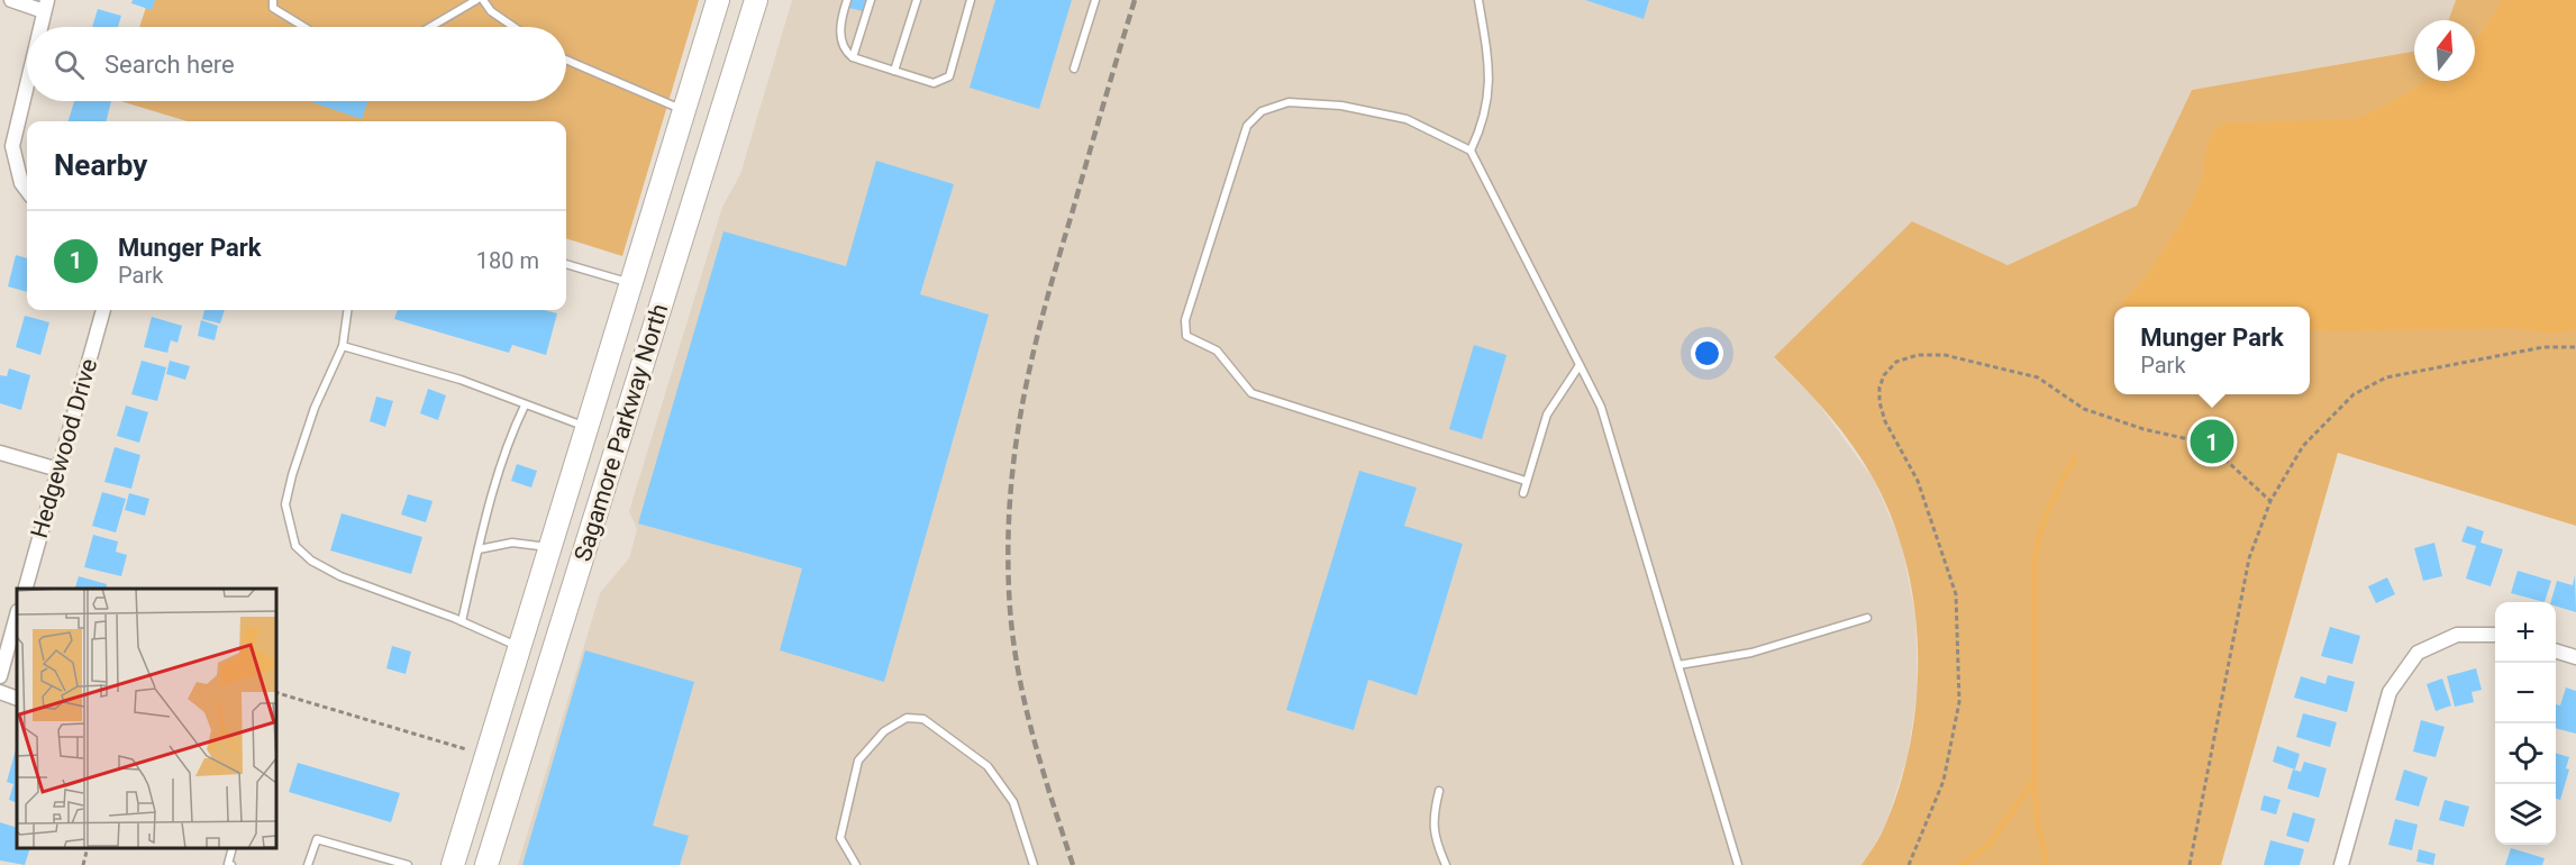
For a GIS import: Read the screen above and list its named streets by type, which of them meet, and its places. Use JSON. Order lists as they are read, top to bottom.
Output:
{
  "streets": {
    "main road": ["Sagamore Parkway North"],
    "street": ["Hedgewood Drive"]
  },
  "north": "top",
  "page": {
    "search": "Search here",
    "heading": "Nearby",
    "list": [
      {
        "mark": "1",
        "name": "Munger Park",
        "note": "Park",
        "value": "180 m"
      }
    ],
    "popup": ["Munger Park", "Park"],
    "pins": "1",
    "map_buttons": ["+", "−"]
  }
}
